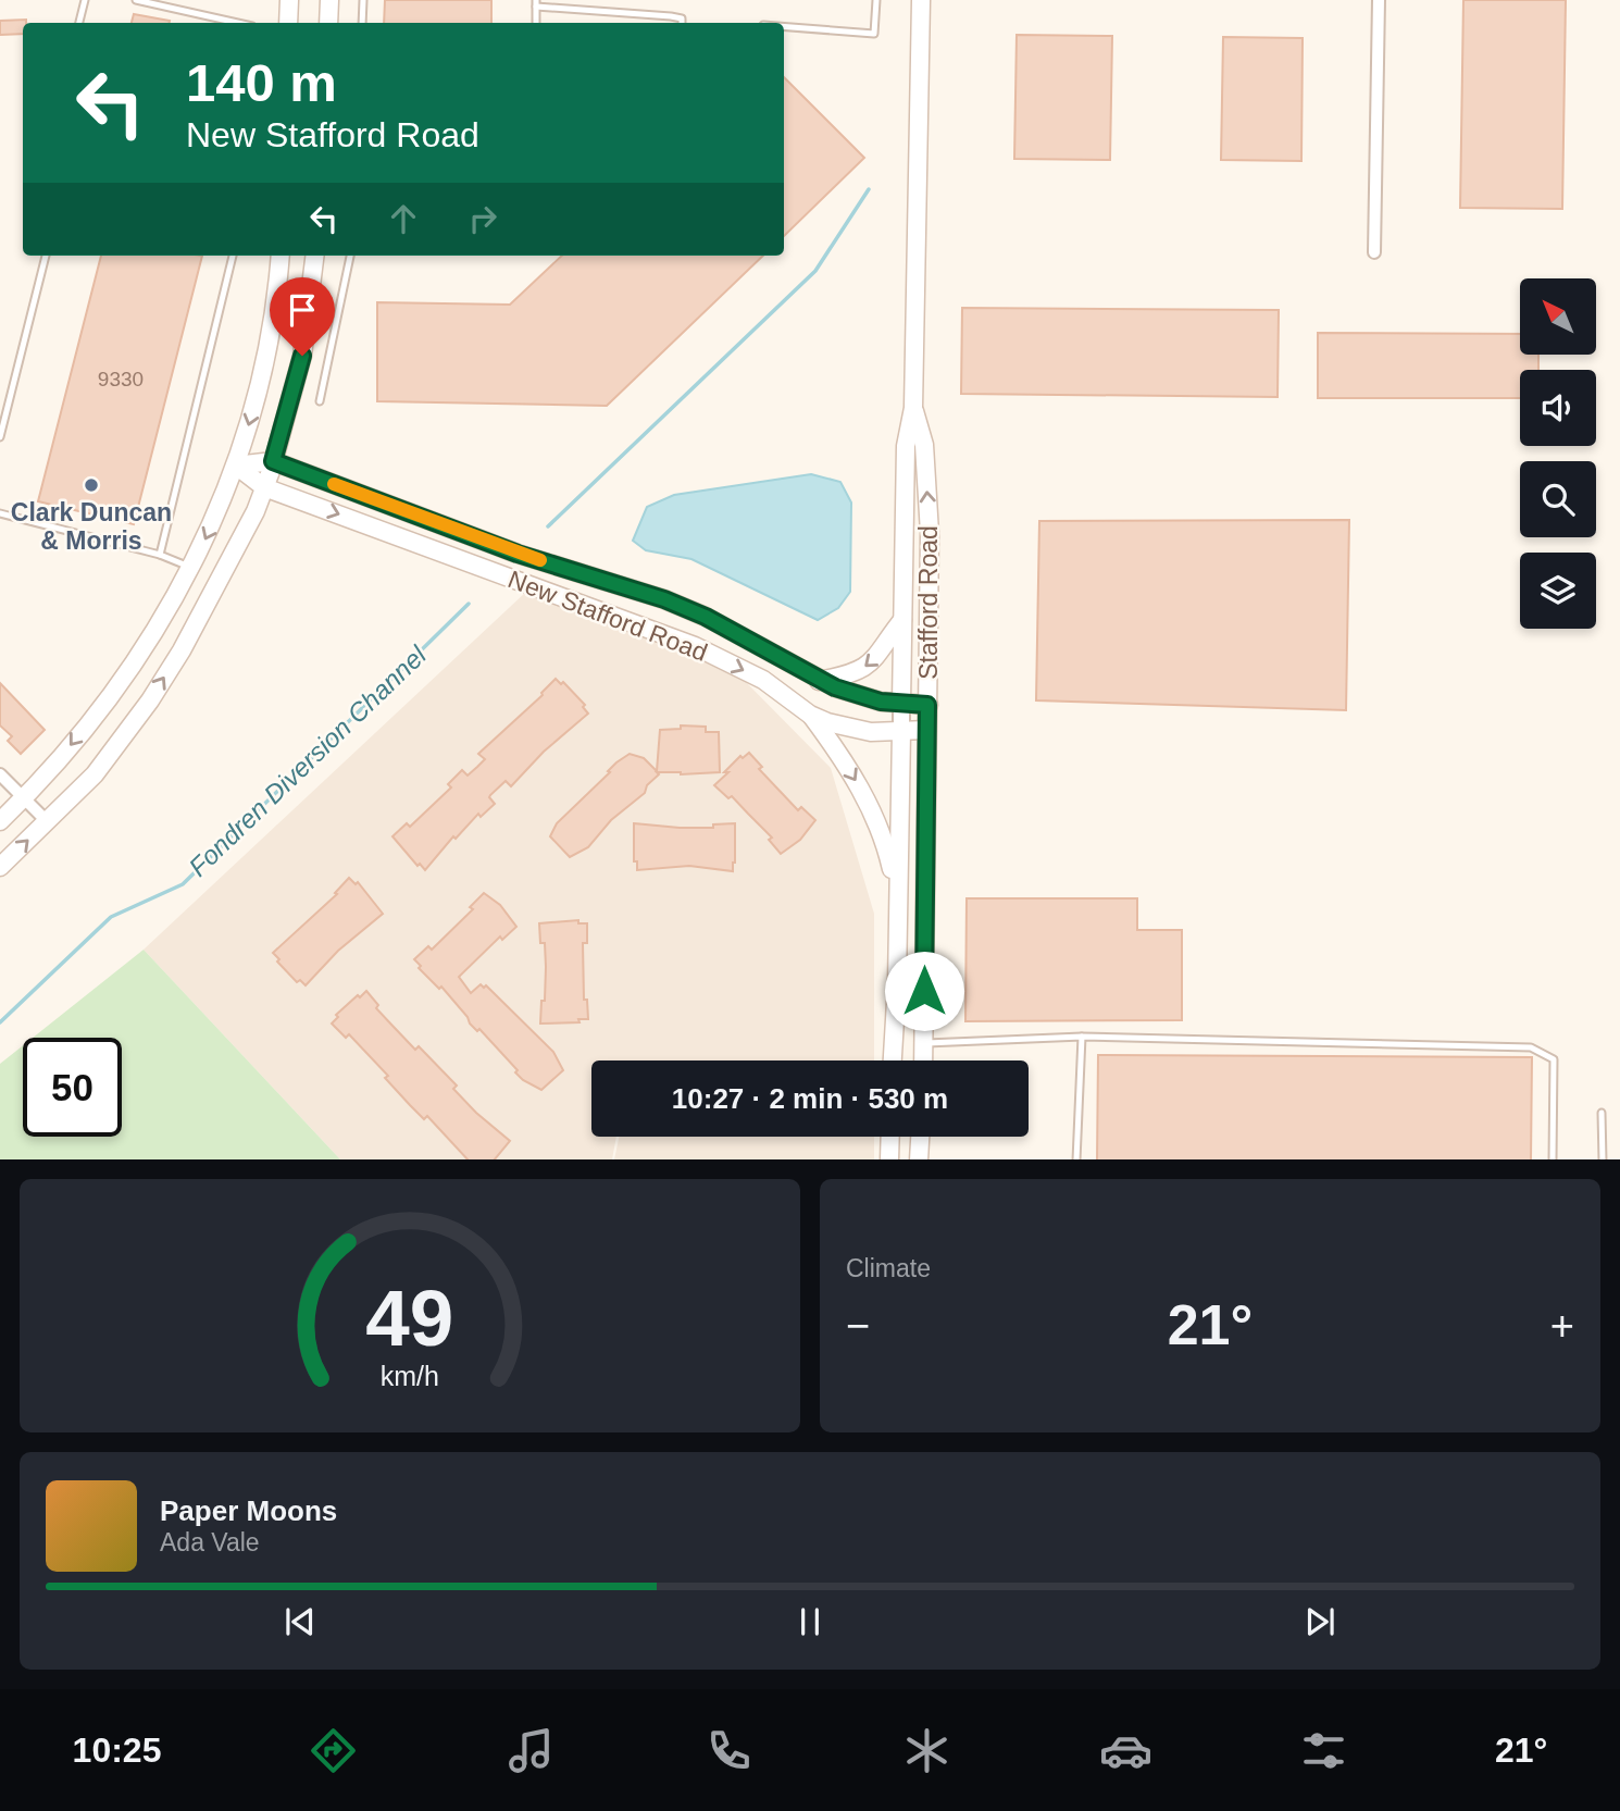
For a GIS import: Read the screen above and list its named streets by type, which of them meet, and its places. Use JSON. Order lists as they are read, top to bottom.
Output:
{
  "streets": {
    "main road": ["Stafford Road", "New Stafford Road"]
  },
  "crossings": [
    ["Stafford Road", "New Stafford Road"]
  ],
  "water": ["Fondren Diversion Channel"],
  "places": ["Clark Duncan & Morris"],
  "house_numbers": ["9330"],
  "north": "top left",
  "page": {
    "turn": ["140 m", "New Stafford Road"],
    "limit": "50",
    "trip": "10:27 · 2 min · 530 m",
    "tile": "Climate",
    "heat": ["−", "21°", "+"],
    "song": ["Paper Moons", "Ada Vale"],
    "tabs": ["10:25", "21°"],
    "gauge": ["49", "km/h"]
  }
}
